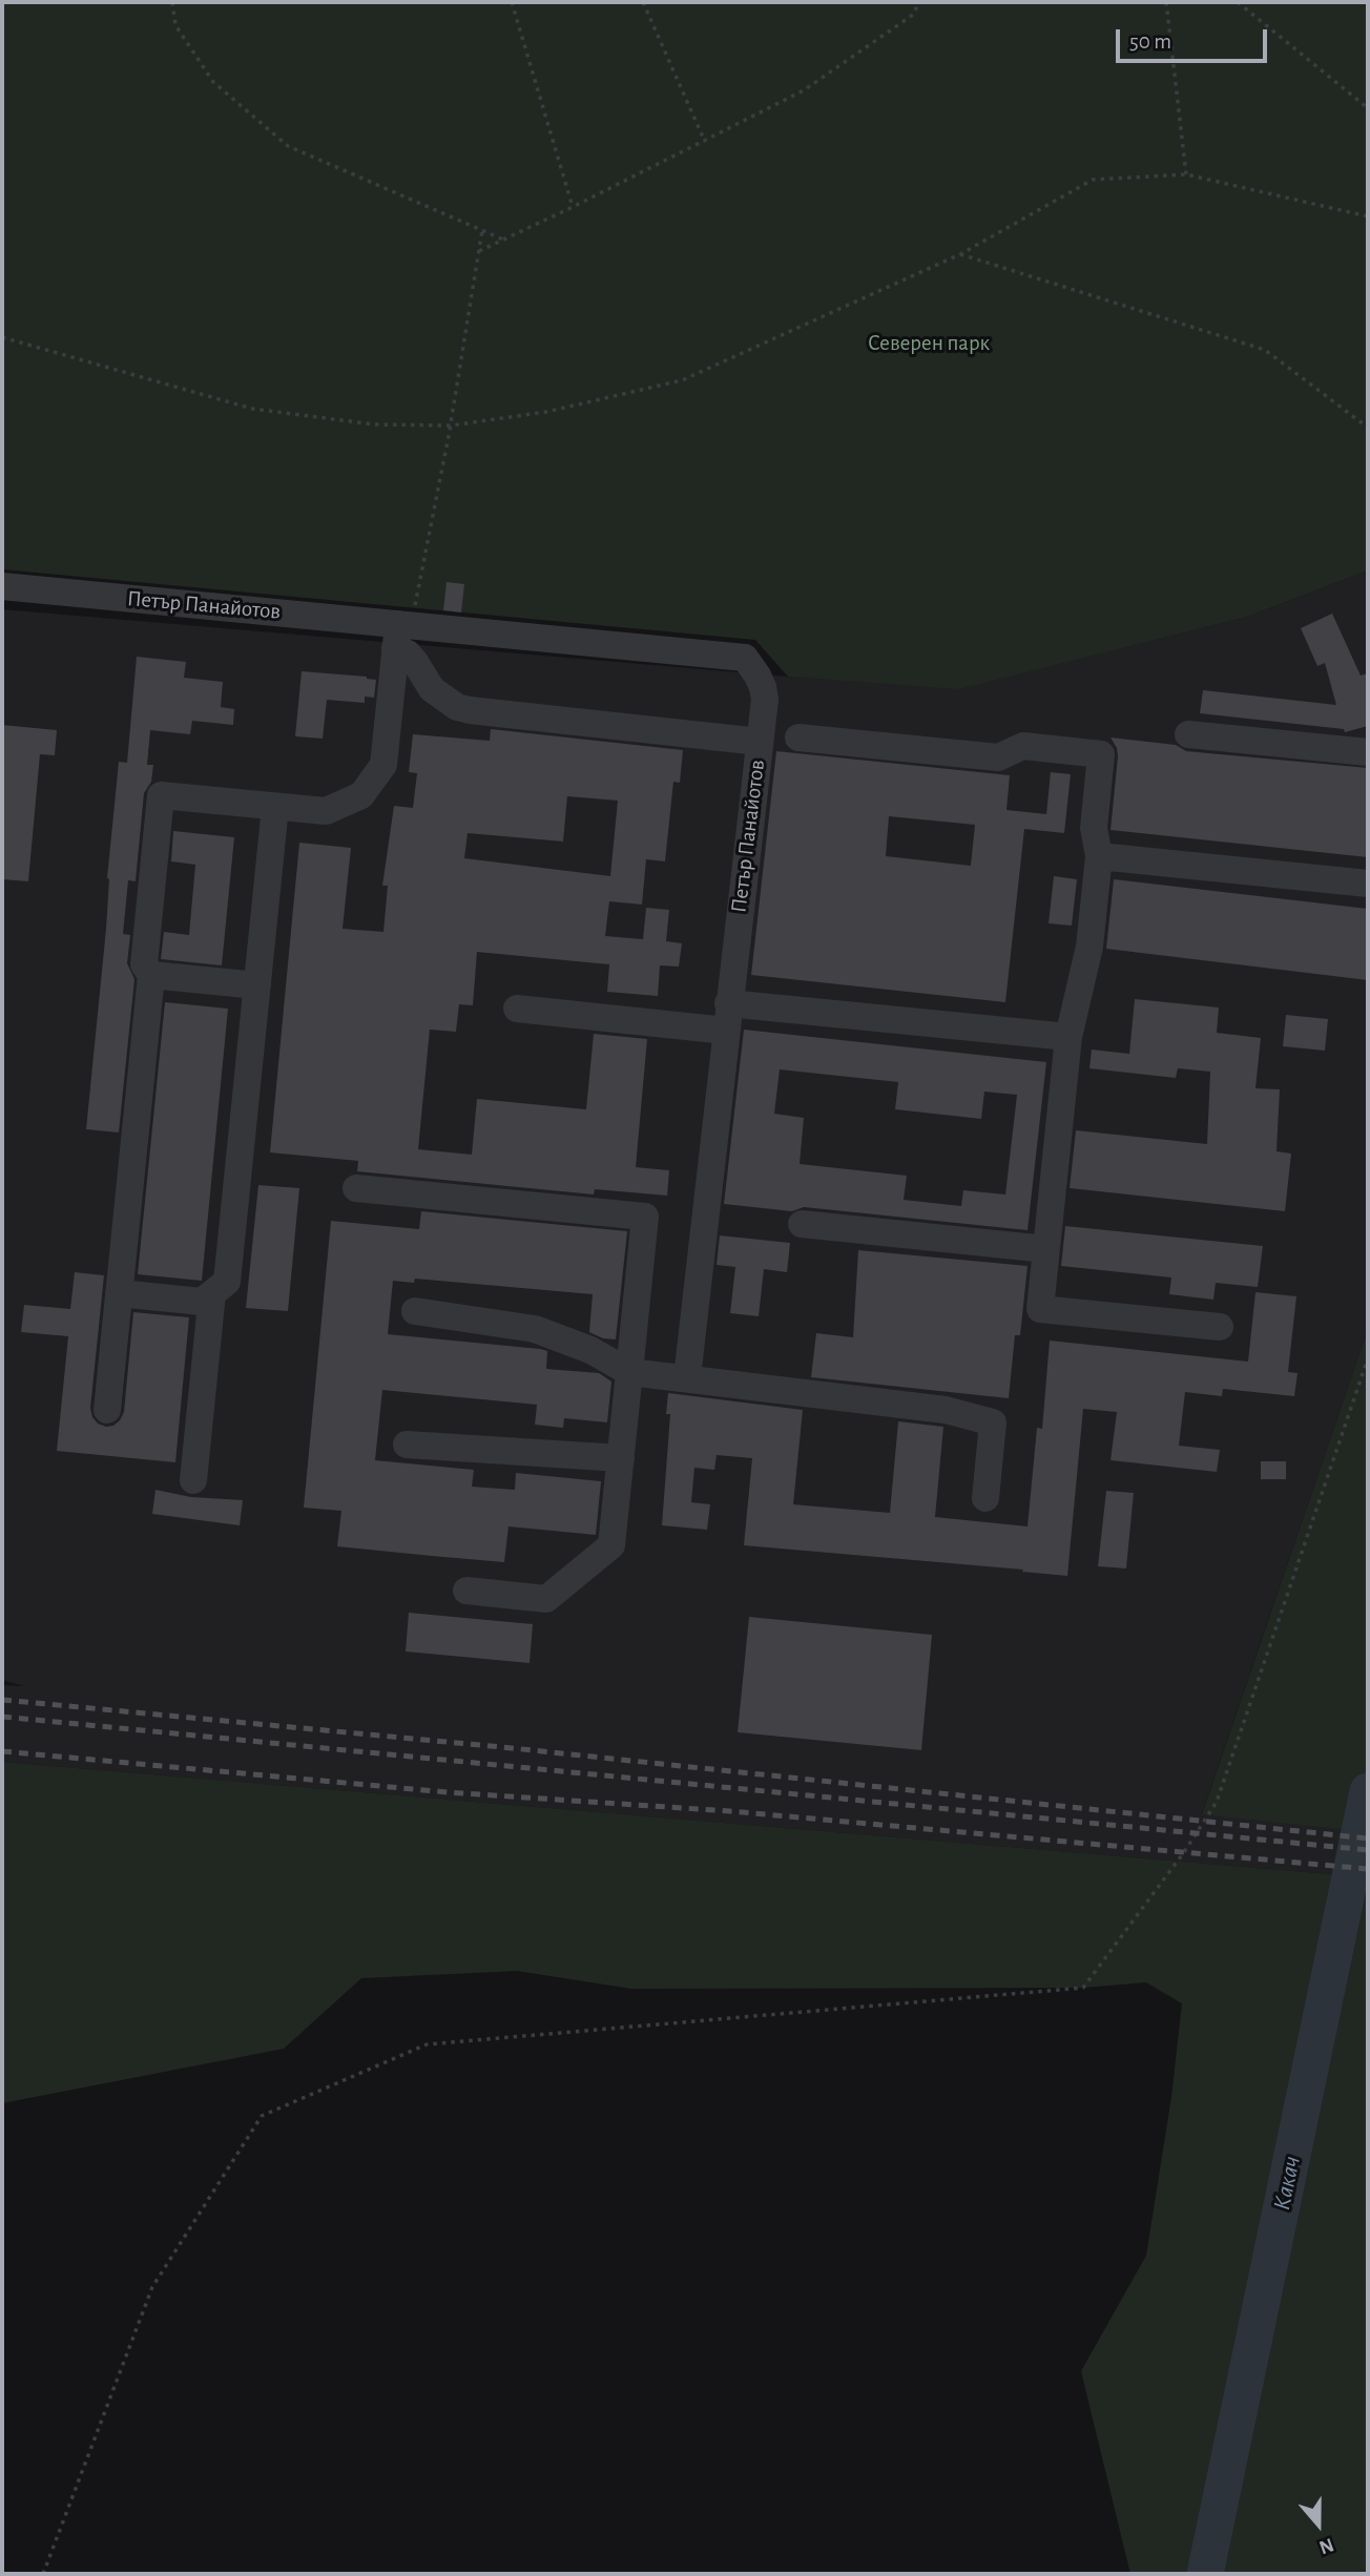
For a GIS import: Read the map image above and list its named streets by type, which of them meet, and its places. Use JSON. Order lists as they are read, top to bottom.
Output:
{
  "streets": {
    "street": ["Петър Панайотов"]
  },
  "water": ["Какач"],
  "parks": ["Северен парк"],
  "scale_bar": "50 m",
  "north": "bottom"
}
